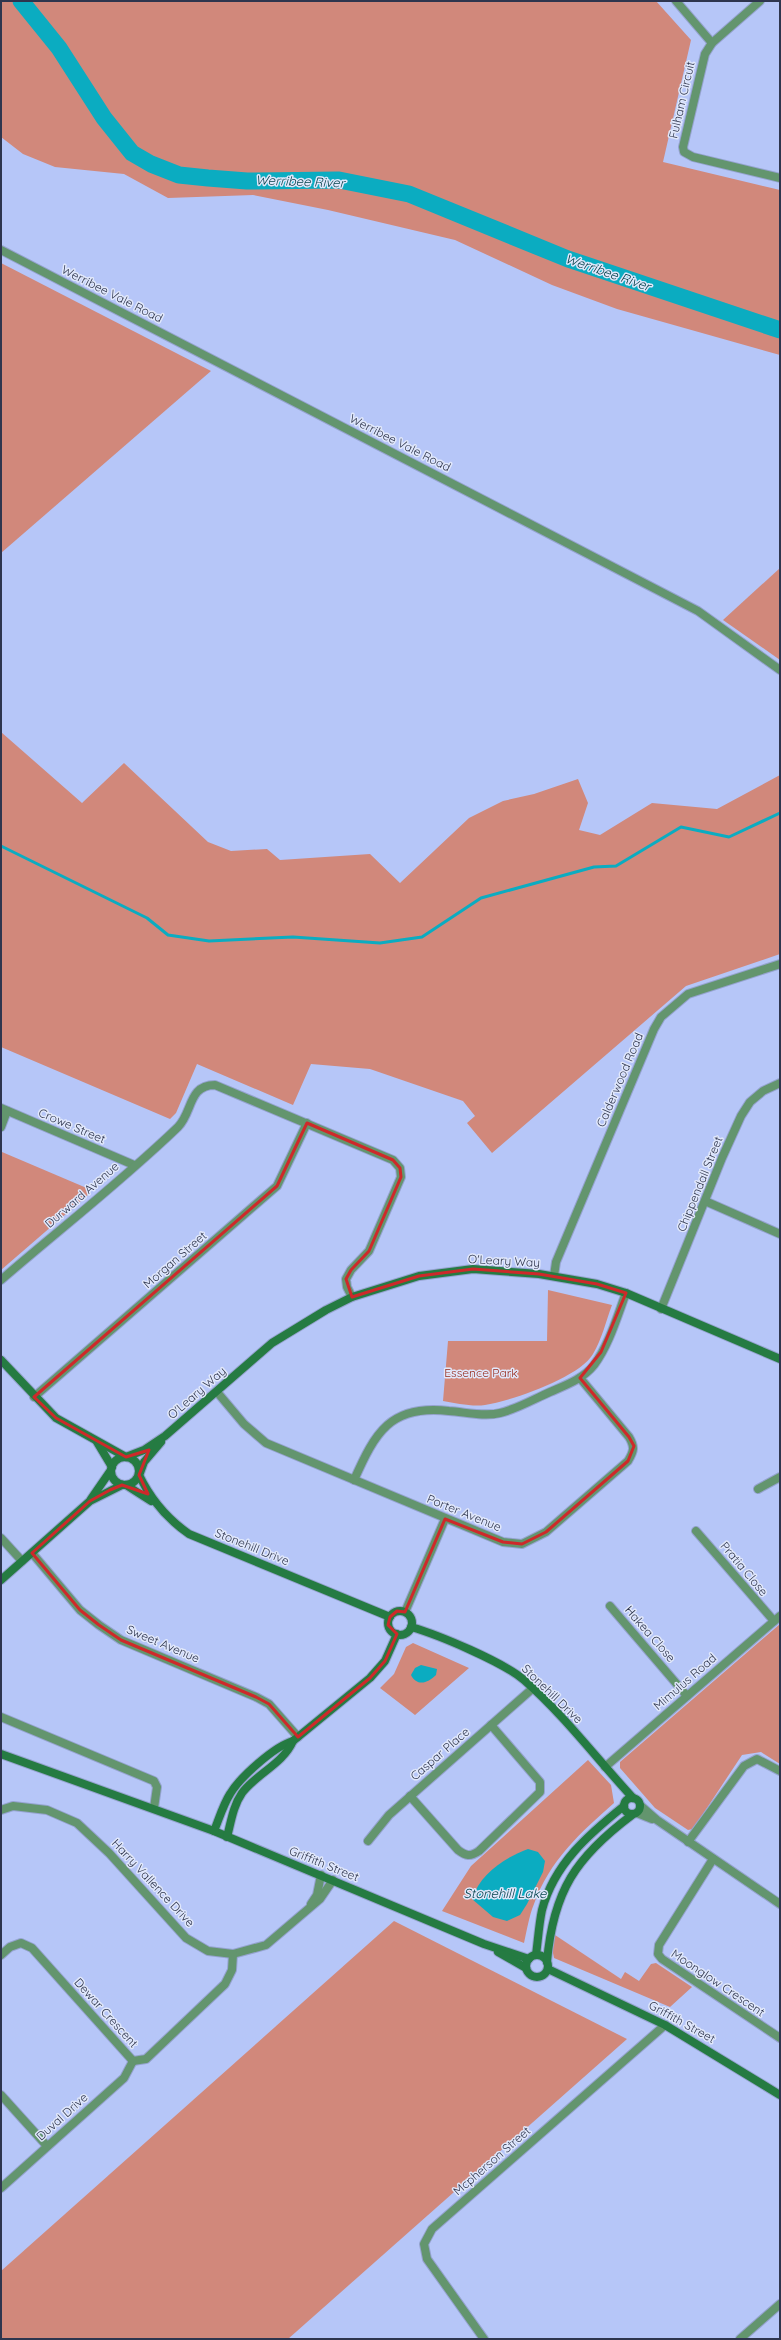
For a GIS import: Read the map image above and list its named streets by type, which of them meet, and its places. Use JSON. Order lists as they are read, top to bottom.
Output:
{
  "streets": {
    "street": [
      "Fulham Circuit",
      "Werribee Vale Road",
      "Calderwood Road",
      "Crowe Street",
      "Chippendall Street",
      "Durward Avenue",
      "Morgan Street",
      "O'Leary Way",
      "Porter Avenue",
      "Stonehill Drive",
      "Pratia Close",
      "Hakea Close",
      "Sweet Avenue",
      "Mimulus Road",
      "Caspar Place",
      "Griffith Street",
      "Harry Vallence Drive",
      "Moonglow Crescent",
      "Dewar Crescent",
      "Duval Drive",
      "Mcpherson Street"
    ]
  },
  "crossings": [
    ["Calderwood Road", "O'Leary Way"],
    ["Crowe Street", "Durward Avenue"],
    ["Chippendall Street", "O'Leary Way"],
    ["Durward Avenue", "Morgan Street"],
    ["O'Leary Way", "Porter Avenue"],
    ["Stonehill Drive", "Mimulus Road"],
    ["Stonehill Drive", "Caspar Place"],
    ["Pratia Close", "Mimulus Road"],
    ["Hakea Close", "Mimulus Road"],
    ["Griffith Street", "Harry Vallence Drive"],
    ["Griffith Street", "Mcpherson Street"],
    ["Harry Vallence Drive", "Dewar Crescent"],
    ["Dewar Crescent", "Duval Drive"]
  ],
  "water": ["Werribee River", "Stonehill Lake"],
  "parks": ["Essence Park"]
}
